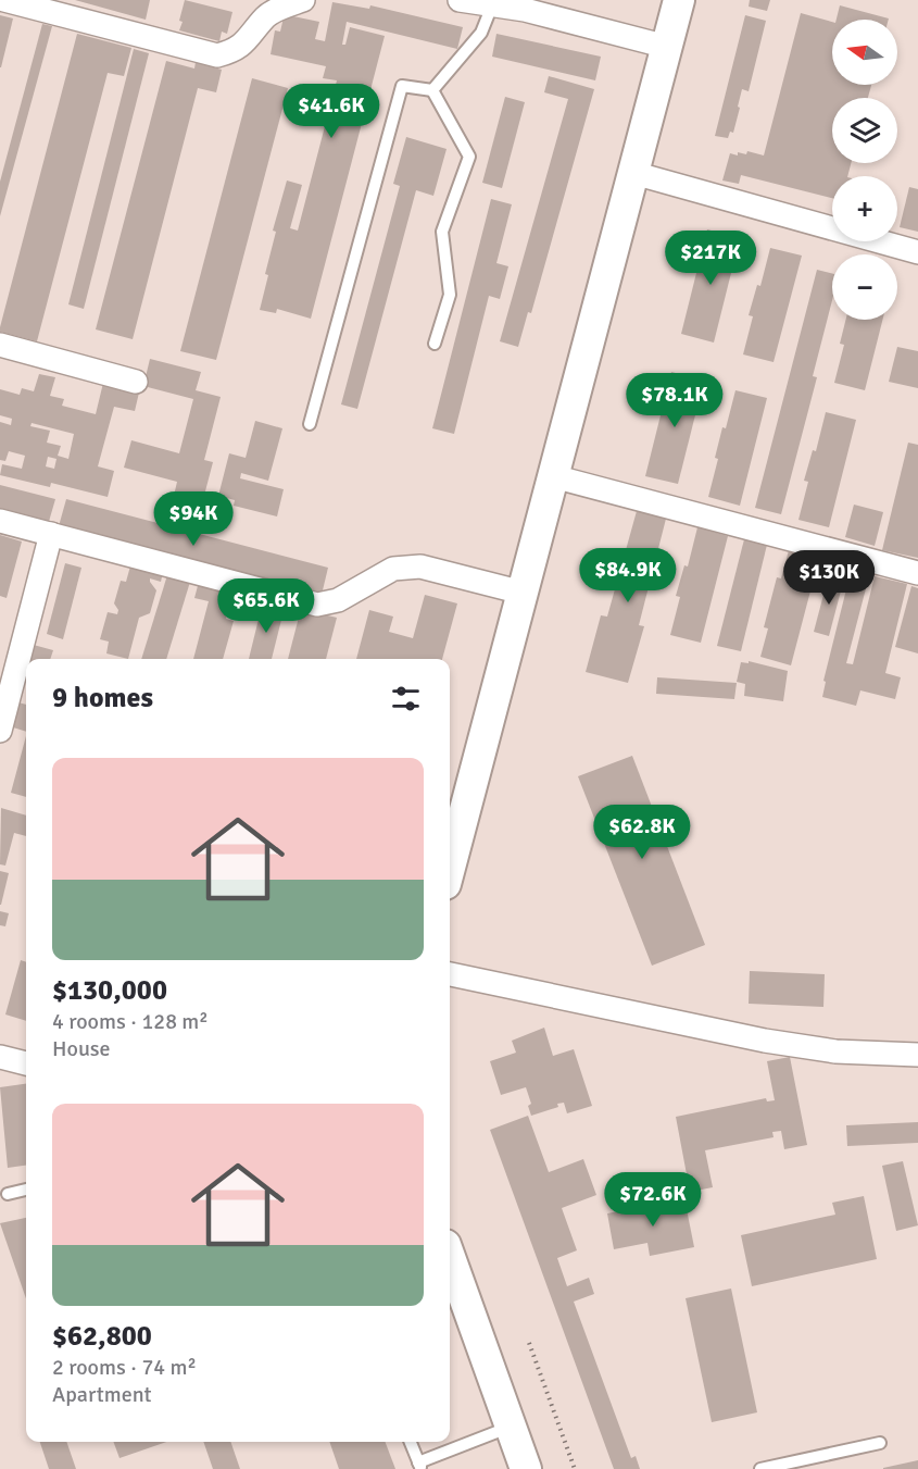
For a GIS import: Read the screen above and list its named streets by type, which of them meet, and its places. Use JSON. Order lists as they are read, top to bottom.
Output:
{
  "north": "left",
  "page": {
    "map_buttons": ["+", "−"],
    "price": [
      "$41.6K",
      "$217K",
      "$78.1K",
      "$94K",
      "$84.9K",
      "$130K",
      "$65.6K",
      "$62.8K",
      "$72.6K"
    ],
    "heading": "9 homes",
    "list": [
      {
        "name": "$130,000",
        "note": "4 rooms · 128 m² · House"
      },
      {
        "name": "$62,800",
        "note": "2 rooms · 74 m² · Apartment"
      }
    ]
  }
}
